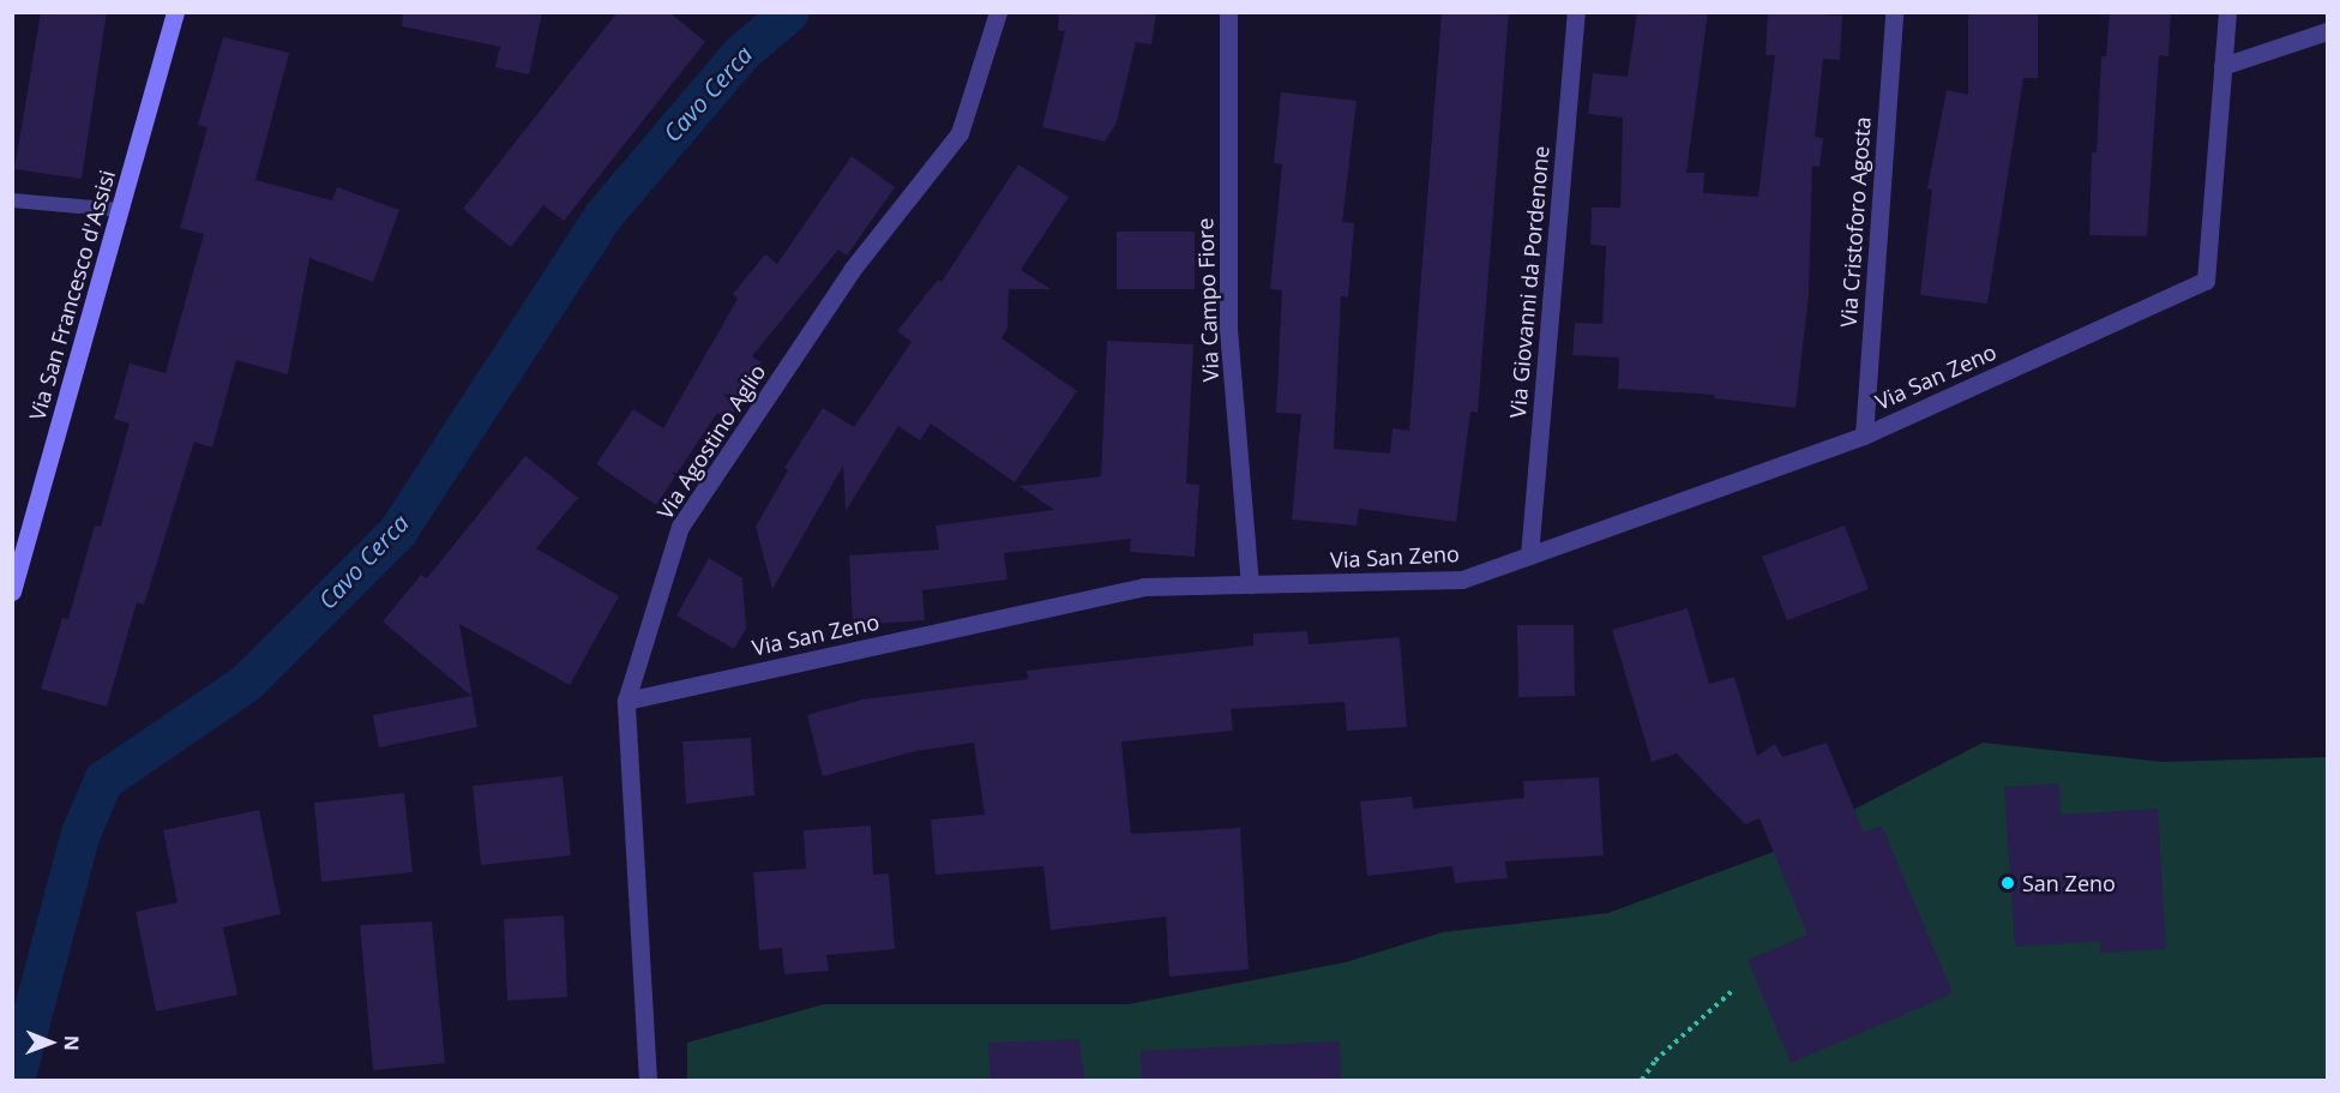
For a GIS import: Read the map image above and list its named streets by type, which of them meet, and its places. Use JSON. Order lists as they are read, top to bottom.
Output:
{
  "streets": {
    "street": [
      "Via Cristoforo Agosta",
      "Via Giovanni da Pordenone",
      "Via San Francesco d'Assisi",
      "Via Campo Fiore",
      "Via San Zeno",
      "Via Agostino Aglio"
    ]
  },
  "crossings": [
    ["Via Cristoforo Agosta", "Via San Zeno"],
    ["Via Giovanni da Pordenone", "Via San Zeno"],
    ["Via Campo Fiore", "Via San Zeno"],
    ["Via San Zeno", "Via Agostino Aglio"]
  ],
  "water": ["Cavo Cerca"],
  "places": ["San Zeno"],
  "north": "right"
}
